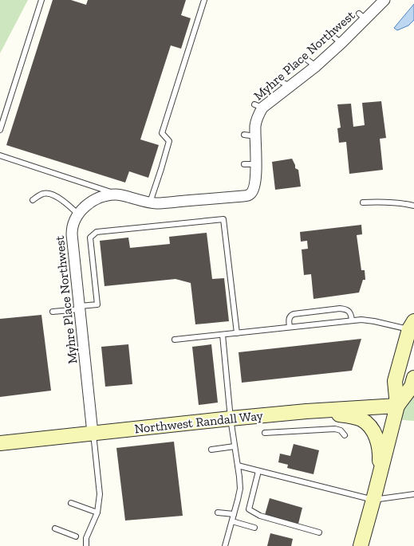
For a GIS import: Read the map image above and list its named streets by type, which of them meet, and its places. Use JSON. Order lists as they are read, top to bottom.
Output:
{
  "streets": {
    "street": ["Myhre Place Northwest", "Northwest Randall Way"]
  },
  "crossings": [
    ["Myhre Place Northwest", "Northwest Randall Way"]
  ]
}
